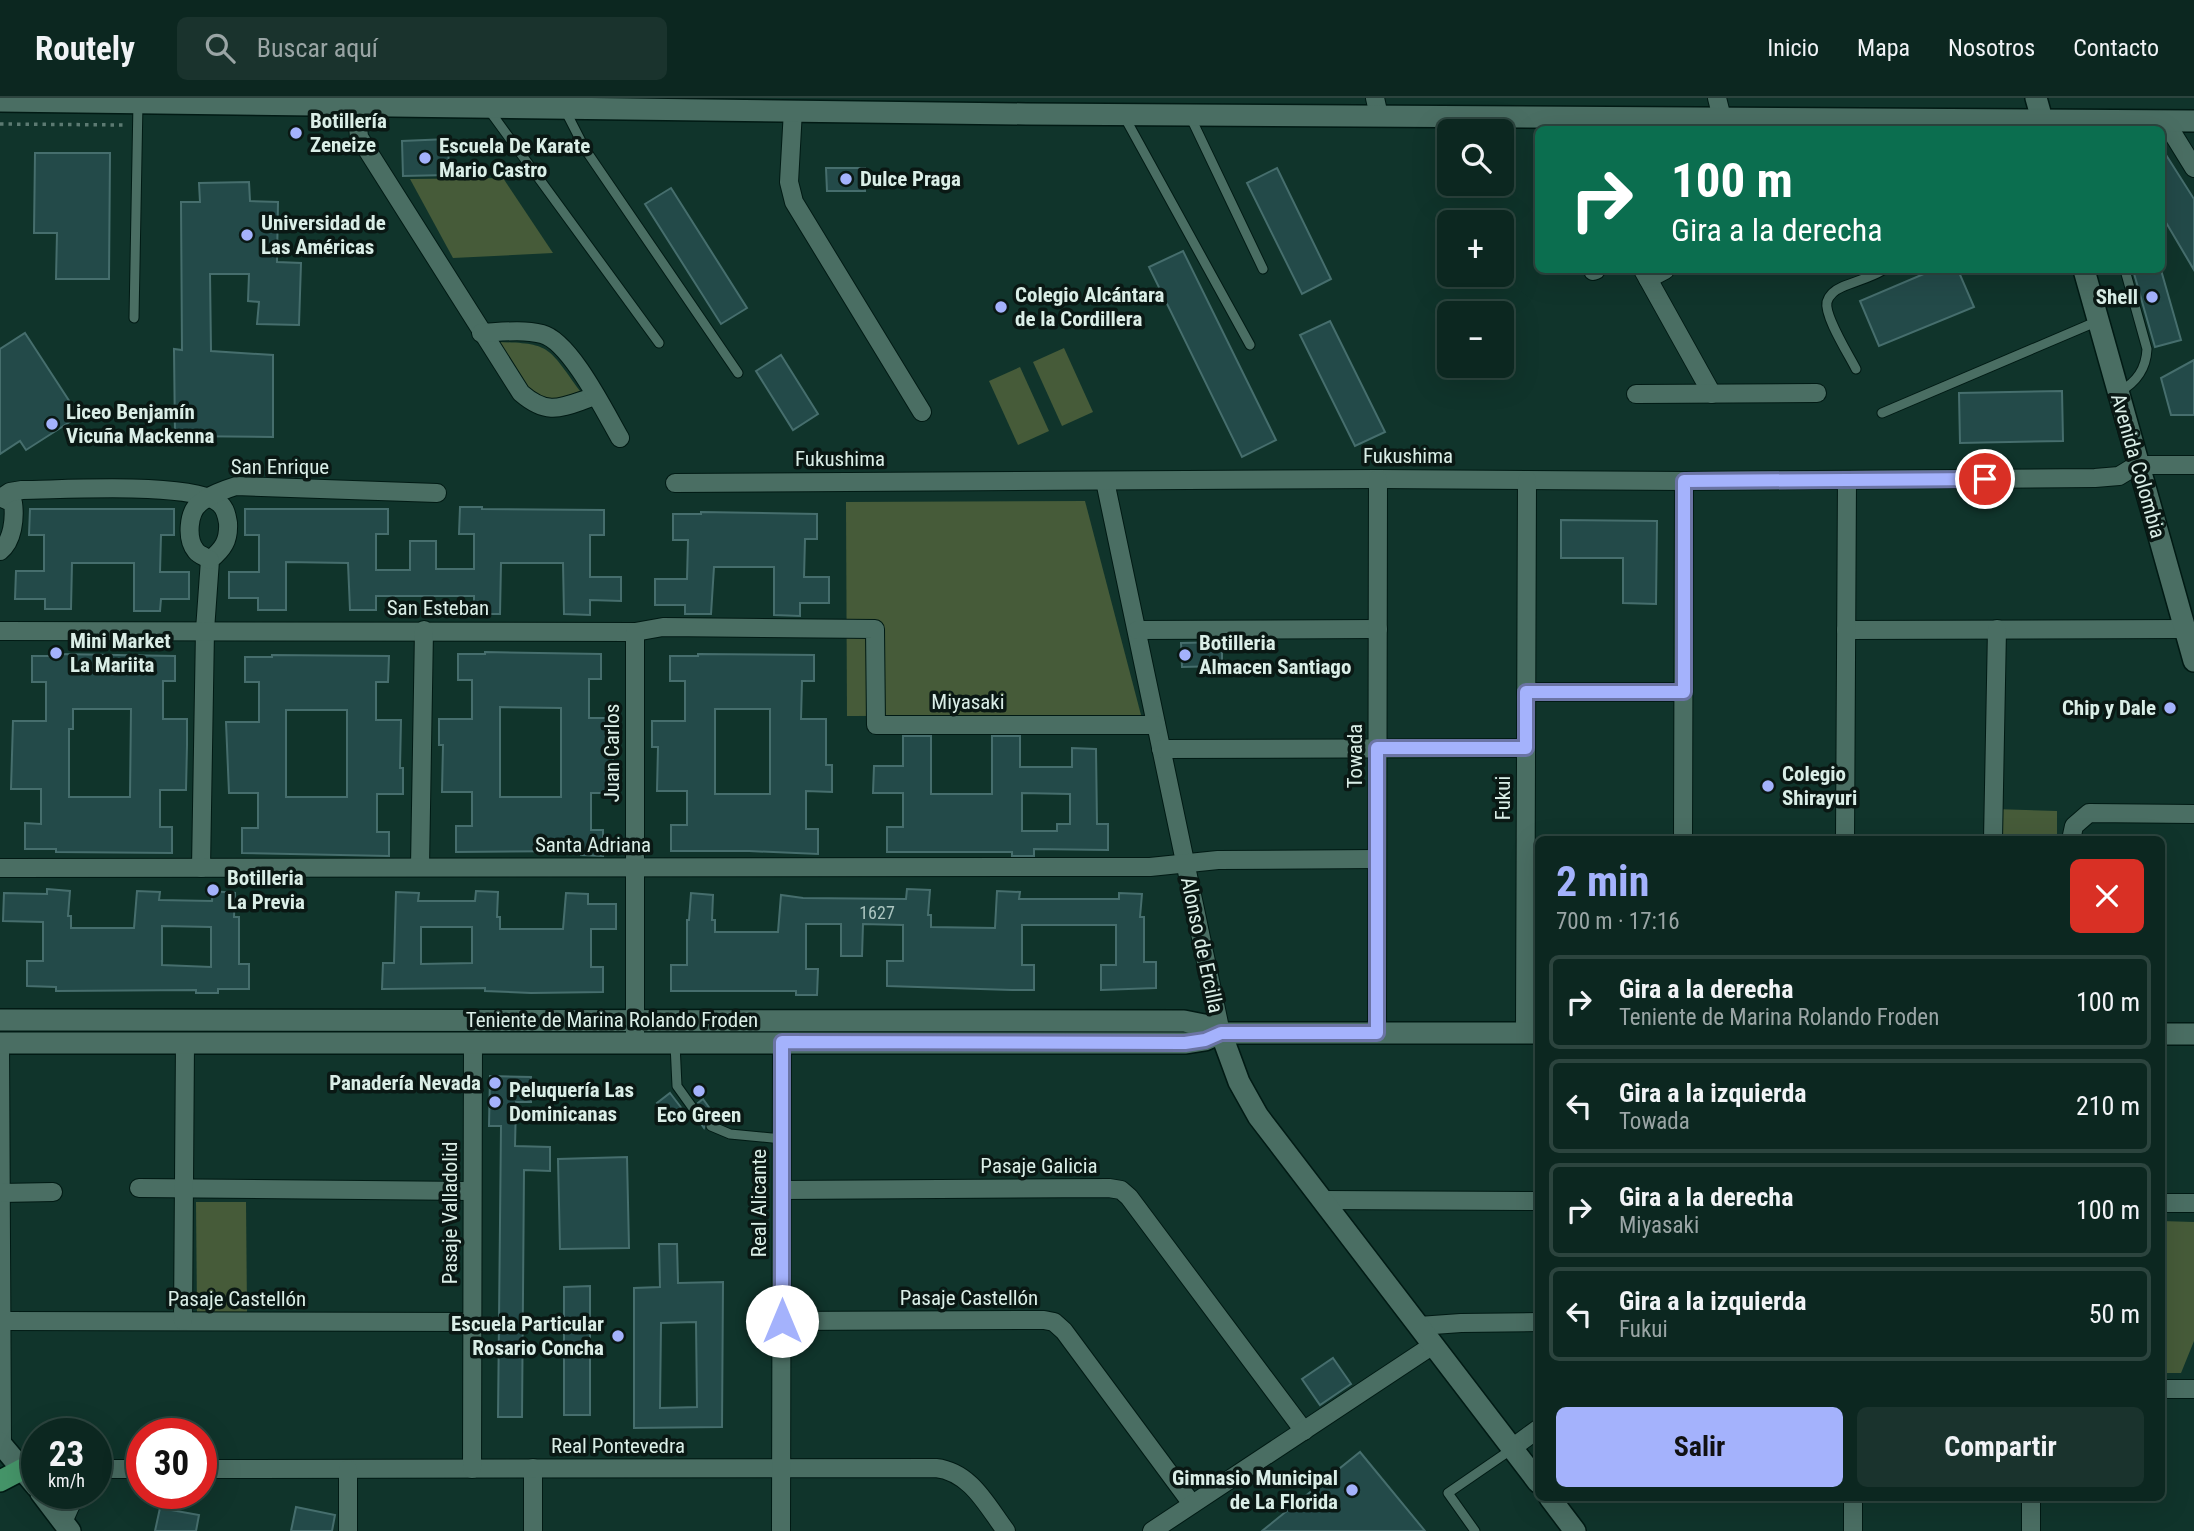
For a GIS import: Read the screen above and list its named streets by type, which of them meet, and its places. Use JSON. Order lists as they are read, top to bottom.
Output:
{
  "streets": {
    "street": [
      "Fukushima",
      "Avenida Colombia",
      "San Enrique",
      "San Esteban",
      "Miyasaki",
      "Juan Carlos",
      "Towada",
      "Fukui",
      "Santa Adriana",
      "Alonso de Ercilla",
      "Teniente de Marina Rolando Froden",
      "Pasaje Galicia",
      "Real Alicante",
      "Pasaje Valladolid",
      "Pasaje Castellón",
      "Real Pontevedra"
    ]
  },
  "crossings": [
    ["Fukushima", "Avenida Colombia"],
    ["Fukushima", "Towada"],
    ["Fukushima", "Fukui"],
    ["Fukushima", "Alonso de Ercilla"],
    ["San Esteban", "Miyasaki"],
    ["San Esteban", "Juan Carlos"],
    ["Miyasaki", "Alonso de Ercilla"],
    ["Juan Carlos", "Santa Adriana"],
    ["Juan Carlos", "Teniente de Marina Rolando Froden"],
    ["Towada", "Santa Adriana"],
    ["Towada", "Teniente de Marina Rolando Froden"],
    ["Fukui", "Teniente de Marina Rolando Froden"],
    ["Santa Adriana", "Alonso de Ercilla"],
    ["Alonso de Ercilla", "Teniente de Marina Rolando Froden"],
    ["Teniente de Marina Rolando Froden", "Real Alicante"],
    ["Teniente de Marina Rolando Froden", "Pasaje Valladolid"],
    ["Pasaje Galicia", "Real Alicante"],
    ["Real Alicante", "Pasaje Castellón"],
    ["Real Alicante", "Real Pontevedra"],
    ["Pasaje Valladolid", "Pasaje Castellón"],
    ["Pasaje Valladolid", "Real Pontevedra"]
  ],
  "places": [
    "Botillería Zeneize",
    "Escuela De Karate Mario Castro",
    "Dulce Praga",
    "Universidad de Las Américas",
    "Shell",
    "Colegio Alcántara de la Cordillera",
    "Liceo Benjamín Vicuña Mackenna",
    "Mini Market La Mariita",
    "Botilleria Almacen Santiago",
    "Chip y Dale",
    "Colegio Shirayuri",
    "Botilleria La Previa",
    "Panadería Nevada",
    "Eco Green",
    "Peluquería Las Dominicanas",
    "Escuela Particular Rosario Concha",
    "Gimnasio Municipal de La Florida"
  ],
  "house_numbers": ["1627"],
  "page": {
    "header": "Routely",
    "search": "Buscar aquí",
    "nav": [
      "Inicio",
      "Mapa",
      "Nosotros",
      "Contacto"
    ],
    "map_buttons": ["+", "−"],
    "turn": ["100 m", "Gira a la derecha"],
    "heading": ["2 min", "700 m · 17:16"],
    "list": [
      {
        "name": "Gira a la derecha",
        "note": "Teniente de Marina Rolando Froden",
        "value": "100 m"
      },
      {
        "name": "Gira a la izquierda",
        "note": "Towada",
        "value": "210 m"
      },
      {
        "name": "Gira a la derecha",
        "note": "Miyasaki",
        "value": "100 m"
      },
      {
        "name": "Gira a la izquierda",
        "note": "Fukui",
        "value": "50 m"
      }
    ],
    "buttons": ["Salir", "Compartir"],
    "speed": "23 km/h",
    "limit": "30"
  }
}
